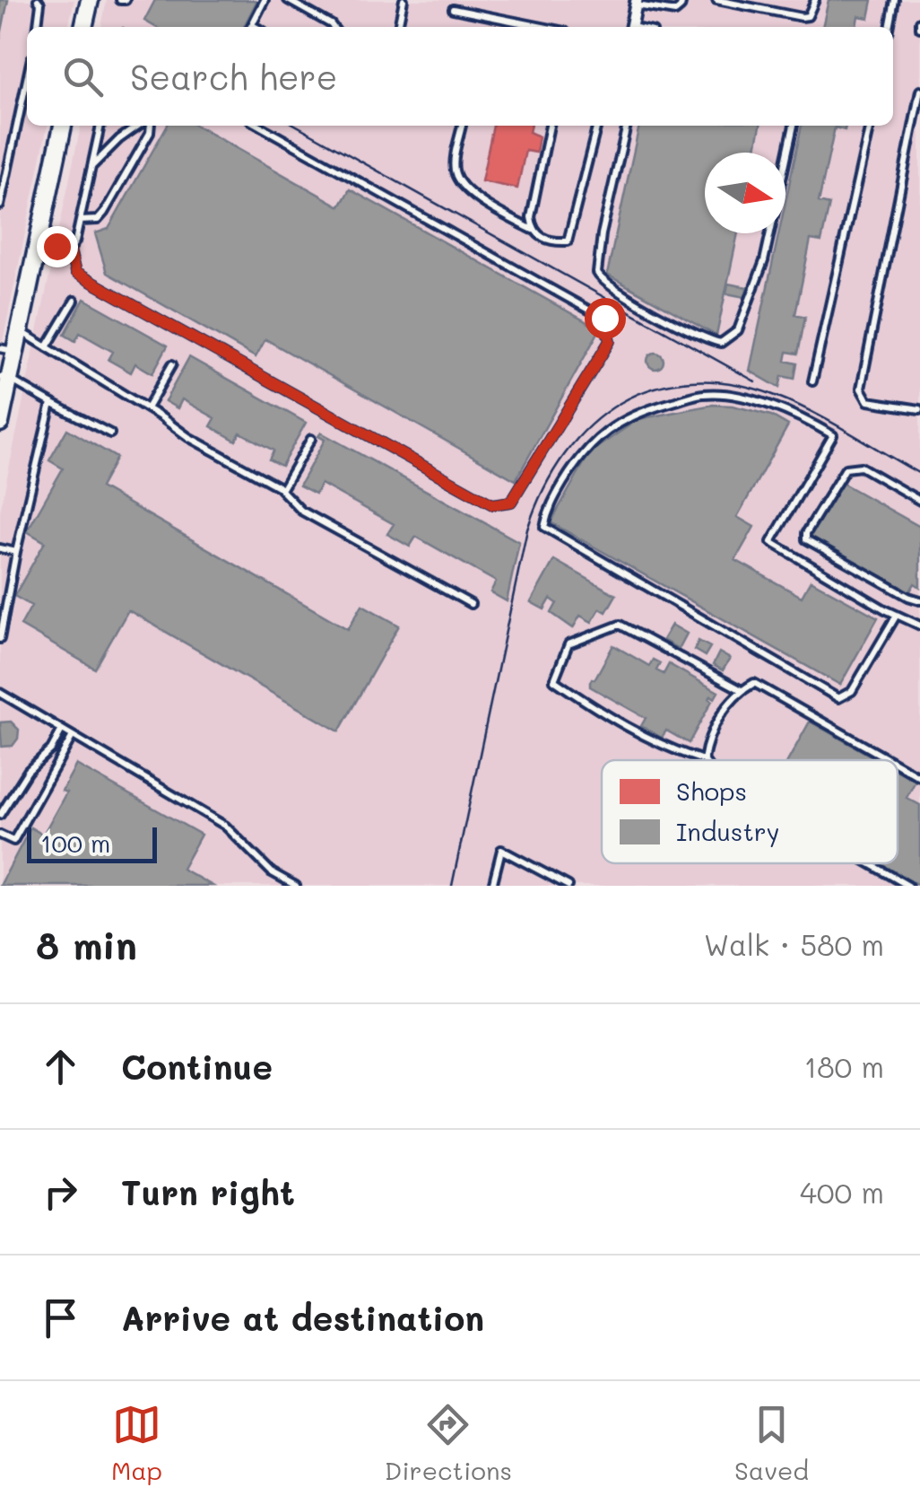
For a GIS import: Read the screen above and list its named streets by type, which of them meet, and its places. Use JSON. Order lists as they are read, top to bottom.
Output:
{
  "legend": ["Shops", "Industry"],
  "scale_bar": "100 m",
  "north": "right",
  "page": {
    "search": "Search here",
    "scale": "100 m",
    "heading": ["8 min", "Walk · 580 m"],
    "list": [
      ["Continue", "180 m"],
      ["Turn right", "400 m"],
      "Arrive at destination"
    ],
    "nav": ["Map", "Directions", "Saved"]
  }
}
